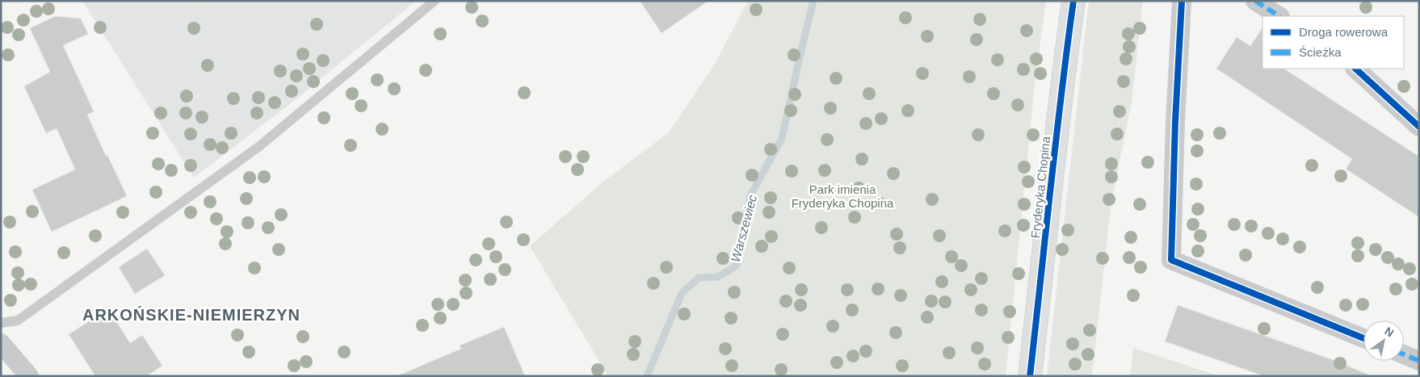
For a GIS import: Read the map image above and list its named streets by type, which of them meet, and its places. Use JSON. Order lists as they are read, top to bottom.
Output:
{
  "streets": {
    "street": ["Fryderyka Chopina"]
  },
  "districts": ["ARKOŃSKIE-NIEMIERZYN"],
  "water": ["Warszewiec"],
  "parks": ["Park imienia Fryderyka Chopina"],
  "legend": ["Droga rowerowa", "Ścieżka"],
  "north": "top right"
}
